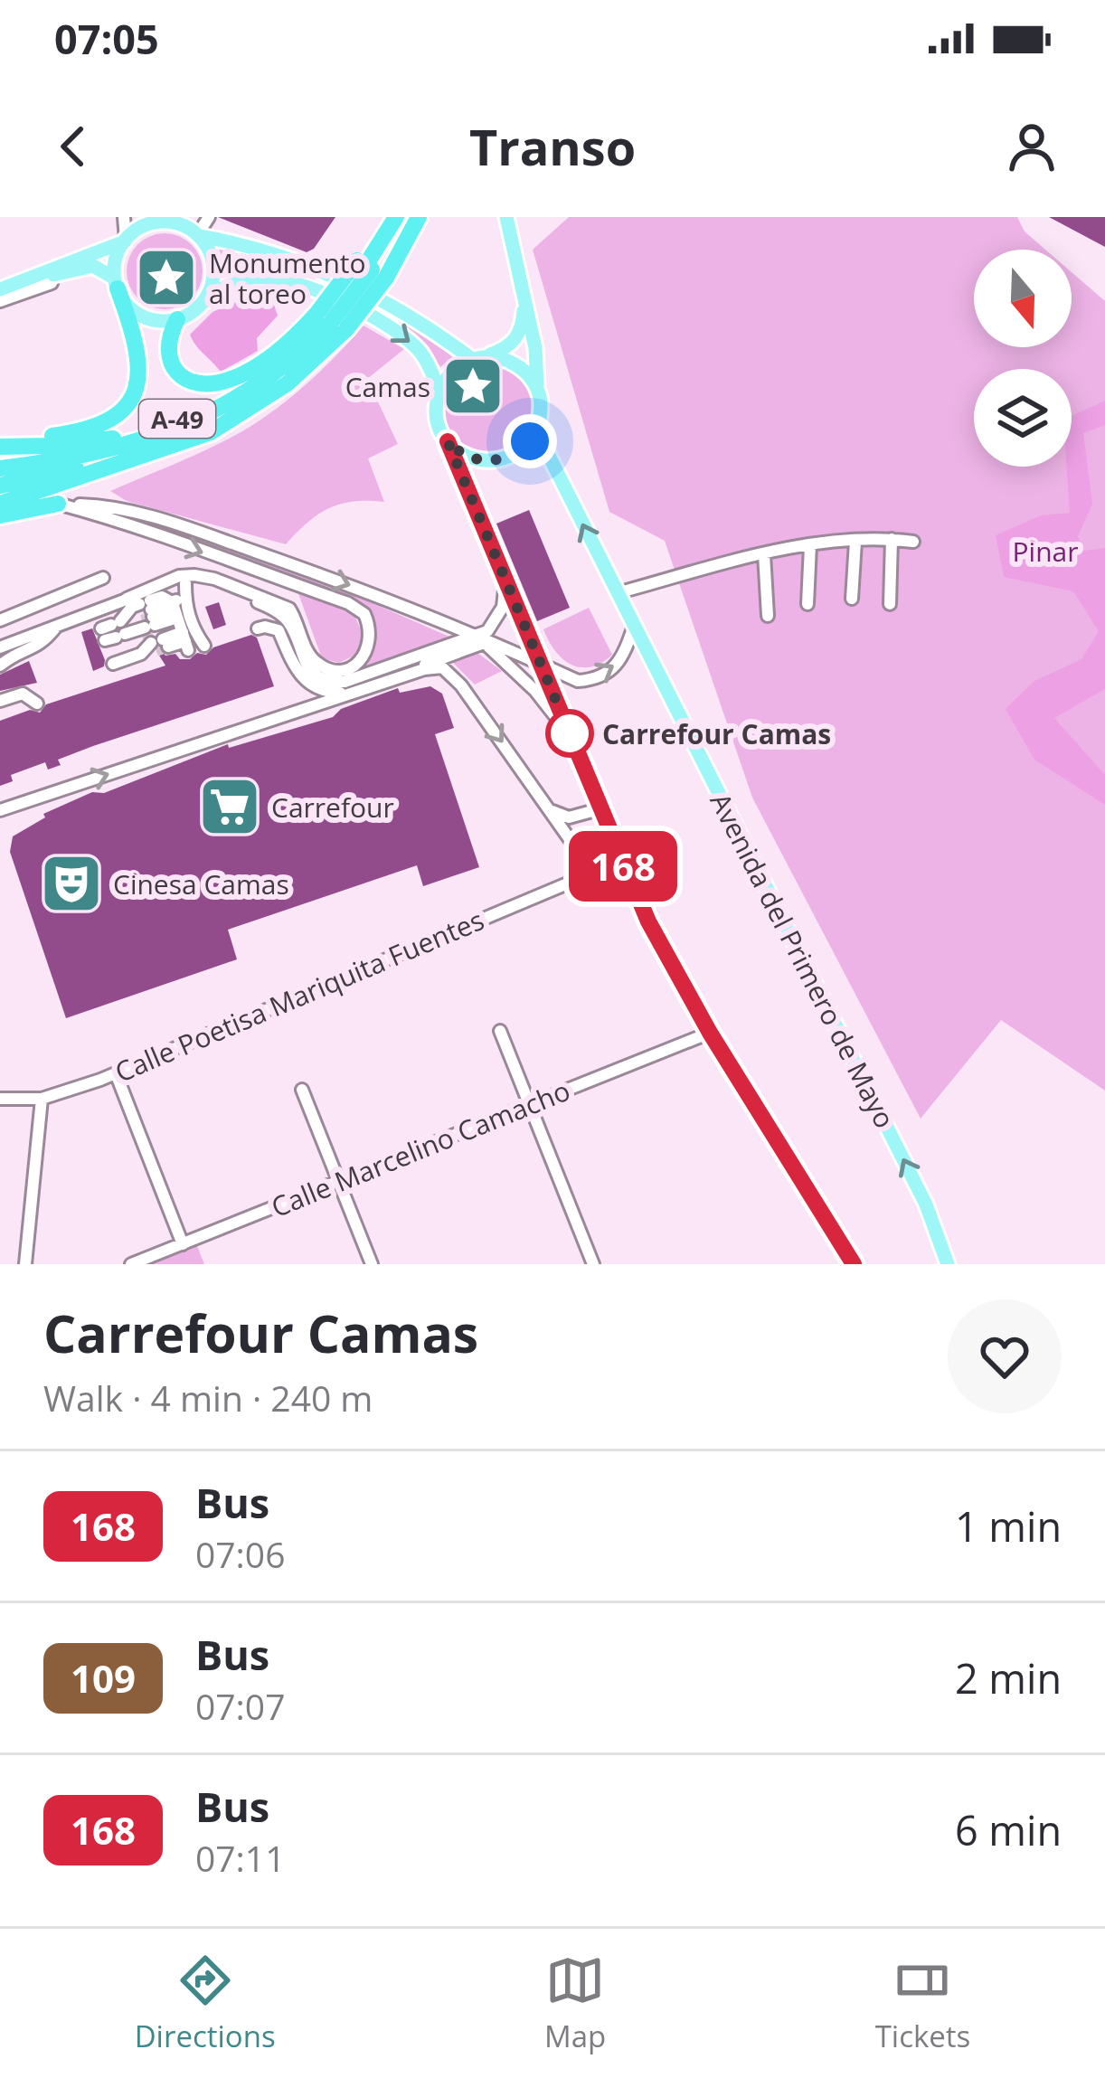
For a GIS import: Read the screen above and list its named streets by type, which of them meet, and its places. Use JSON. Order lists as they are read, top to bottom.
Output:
{
  "streets": {
    "highway": ["A-49"],
    "main road": ["Avenida del Primero de Mayo"],
    "street": ["Calle Poetisa Mariquita Fuentes", "Calle Marcelino Camacho"]
  },
  "parks": ["Pinar"],
  "places": {
    "place": ["Monumento al toreo", "Camas"],
    "other": ["Carrefour Camas"],
    "supermarket": ["Carrefour"],
    "theatre": ["Cinesa Camas"]
  },
  "lines": ["bus line 168"],
  "north": "bottom",
  "page": {
    "status": "07:05",
    "header": "Transo",
    "on_map": "168",
    "heading": ["Carrefour Camas", "Walk · 4 min · 240 m"],
    "list": [
      {
        "mark": "168",
        "name": "Bus",
        "note": "07:06",
        "value": "1 min"
      },
      {
        "mark": "109",
        "name": "Bus",
        "note": "07:07",
        "value": "2 min"
      },
      {
        "mark": "168",
        "name": "Bus",
        "note": "07:11",
        "value": "6 min"
      }
    ],
    "tabs": ["Directions", "Map", "Tickets"]
  }
}
